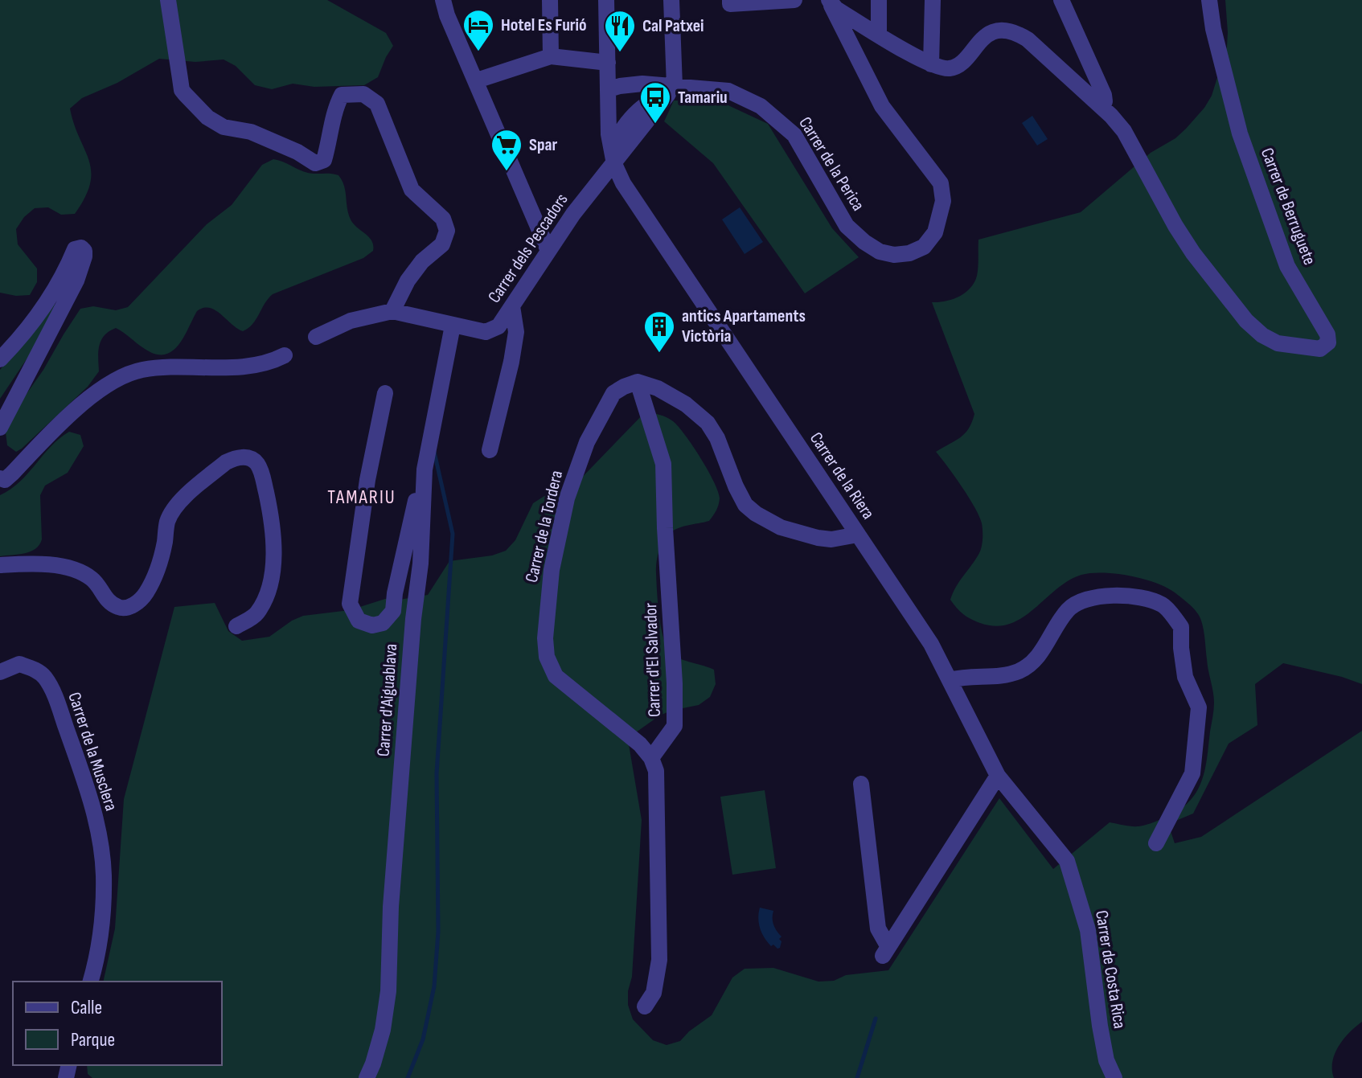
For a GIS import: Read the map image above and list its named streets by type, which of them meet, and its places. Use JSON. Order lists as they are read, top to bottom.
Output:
{
  "streets": {
    "street": [
      "Carrer de la Perica",
      "Carrer de Berruguete",
      "Carrer dels Pescadors",
      "Carrer de la Riera",
      "Carrer de la Tordera",
      "Carrer d'El Salvador",
      "Carrer d'Aiguablava",
      "Carrer de la Musclera",
      "Carrer de Costa Rica"
    ]
  },
  "crossings": [
    ["Carrer de la Perica", "Carrer dels Pescadors"],
    ["Carrer de la Perica", "Carrer de la Riera"],
    ["Carrer dels Pescadors", "Carrer de la Riera"],
    ["Carrer dels Pescadors", "Carrer d'Aiguablava"],
    ["Carrer de la Riera", "Carrer de Costa Rica"],
    ["Carrer de la Tordera", "Carrer d'El Salvador"]
  ],
  "districts": ["TAMARIU"],
  "places": {
    "hotel": ["Hotel Es Furió"],
    "restaurant": ["Cal Patxei"],
    "bus stop": ["Tamariu"],
    "supermarket": ["Spar"],
    "building": ["antics Apartaments Victòria"]
  },
  "legend": ["Calle", "Parque"]
}
